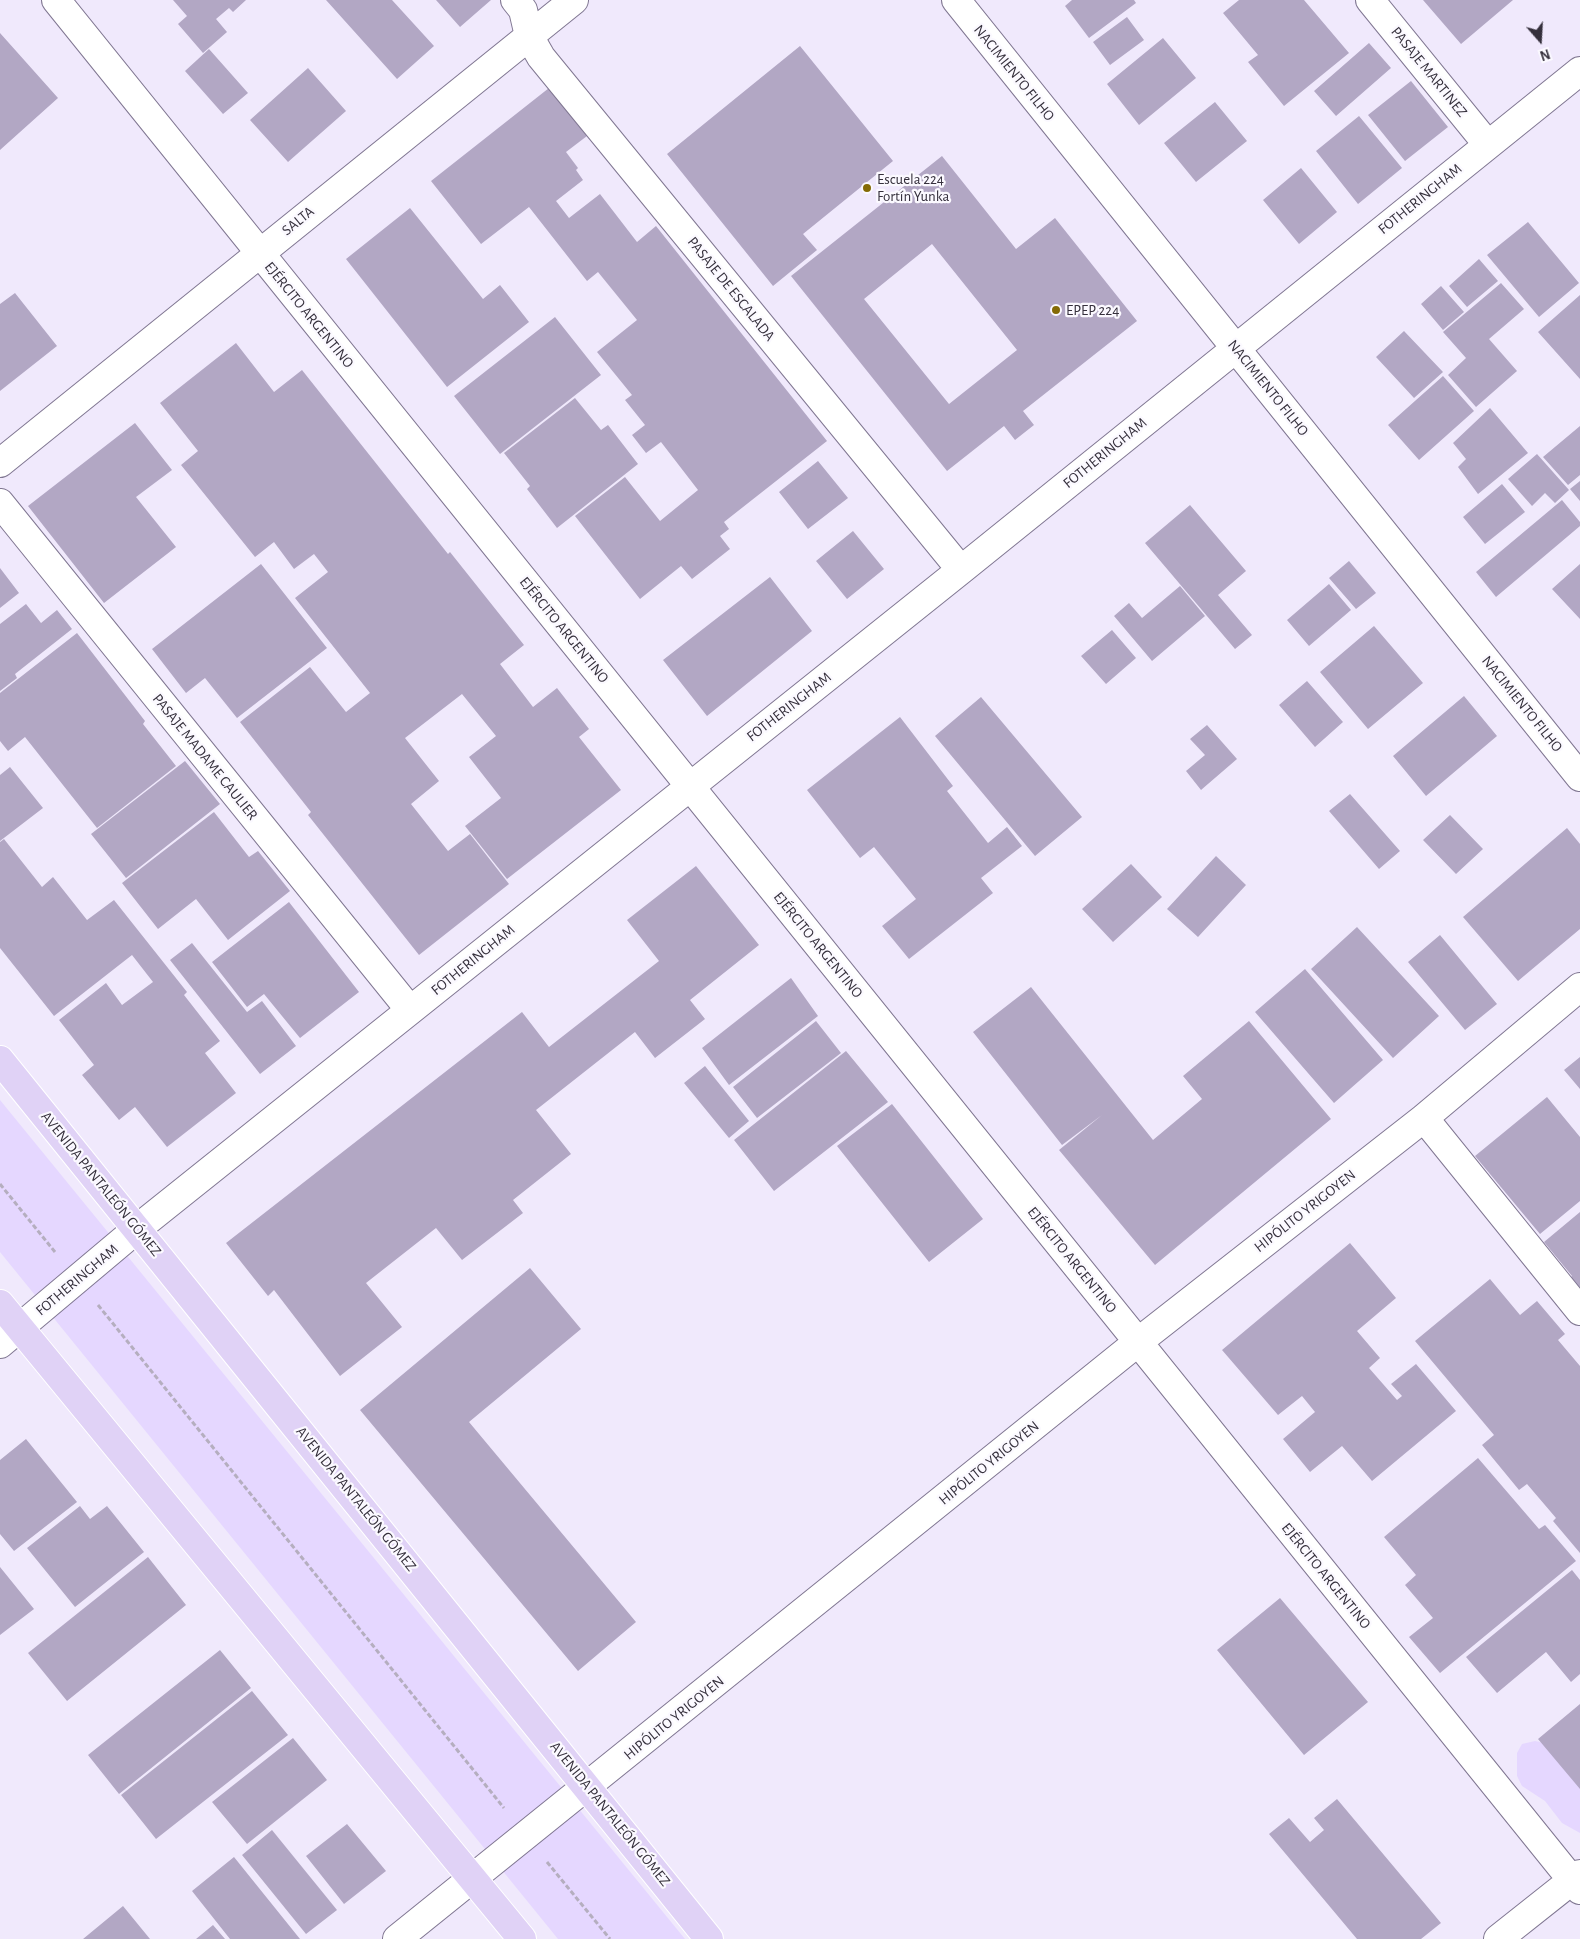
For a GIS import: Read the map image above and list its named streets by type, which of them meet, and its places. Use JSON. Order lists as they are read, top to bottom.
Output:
{
  "streets": {
    "main road": ["AVENIDA PANTALEÓN GÓMEZ"],
    "street": [
      "PASAJE MARTINEZ",
      "NACIMIENTO FILHO",
      "FOTHERINGHAM",
      "SALTA",
      "PASAJE DE ESCALADA",
      "EJÉRCITO ARGENTINO",
      "PASAJE MADAME CAULIER",
      "HIPÓLITO YRIGOYEN"
    ]
  },
  "crossings": [
    ["PASAJE MARTINEZ", "FOTHERINGHAM"],
    ["NACIMIENTO FILHO", "FOTHERINGHAM"],
    ["FOTHERINGHAM", "PASAJE DE ESCALADA"],
    ["FOTHERINGHAM", "EJÉRCITO ARGENTINO"],
    ["FOTHERINGHAM", "PASAJE MADAME CAULIER"],
    ["FOTHERINGHAM", "AVENIDA PANTALEÓN GÓMEZ"],
    ["SALTA", "PASAJE DE ESCALADA"],
    ["SALTA", "EJÉRCITO ARGENTINO"],
    ["EJÉRCITO ARGENTINO", "HIPÓLITO YRIGOYEN"],
    ["AVENIDA PANTALEÓN GÓMEZ", "HIPÓLITO YRIGOYEN"]
  ],
  "places": ["Escuela 224 Fortín Yunka", "EPEP 224"],
  "north": "bottom"
}
